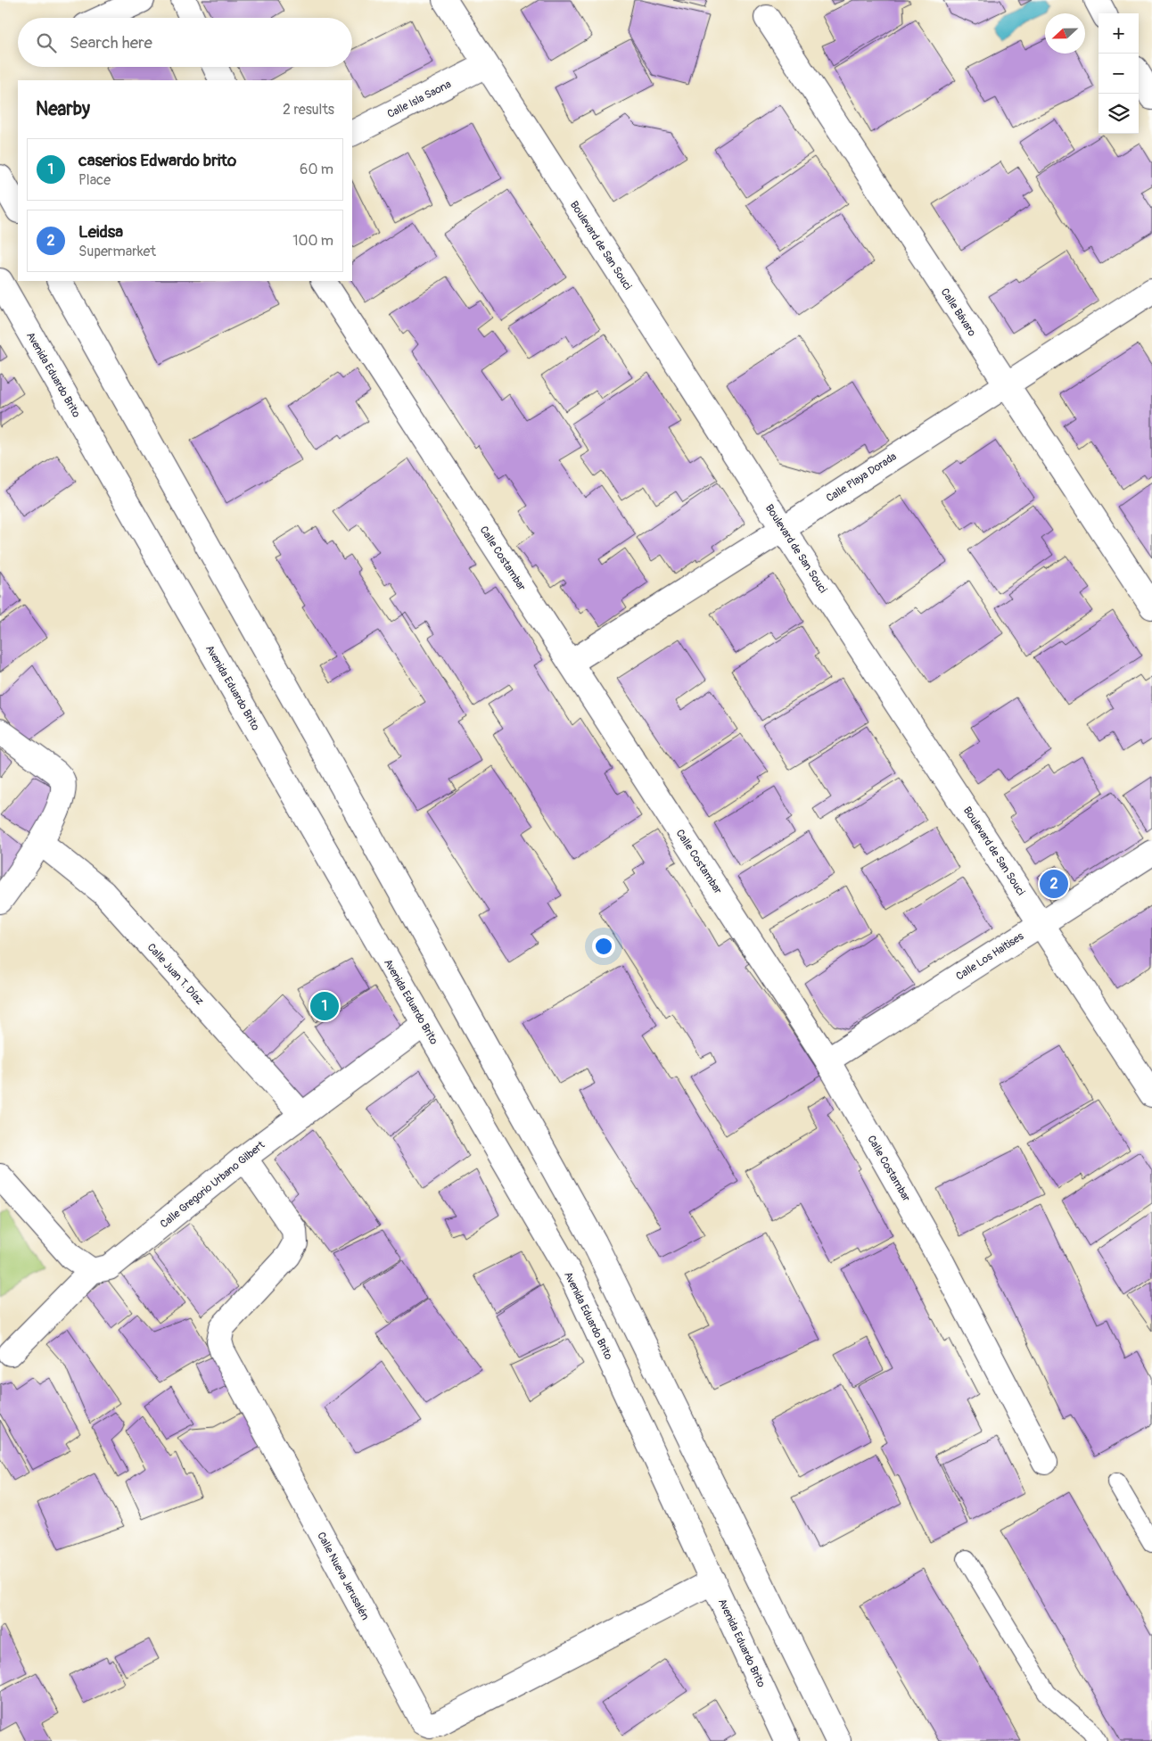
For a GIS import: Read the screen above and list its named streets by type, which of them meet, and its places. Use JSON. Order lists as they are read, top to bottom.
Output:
{
  "streets": {
    "street": [
      "Calle Isla Saona",
      "Boulevard de San Souci",
      "Calle Bávaro",
      "Avenida Eduardo Brito",
      "Calle Playa Dorada",
      "Calle Costambar",
      "Calle Los Haitises",
      "Calle Juan T. Díaz",
      "Calle Gregorio Urbano Gilbert",
      "Calle Nueva Jerusalén"
    ]
  },
  "crossings": [
    ["Calle Isla Saona", "Boulevard de San Souci"],
    ["Boulevard de San Souci", "Calle Playa Dorada"],
    ["Boulevard de San Souci", "Calle Los Haitises"],
    ["Calle Bávaro", "Calle Playa Dorada"],
    ["Avenida Eduardo Brito", "Calle Gregorio Urbano Gilbert"],
    ["Avenida Eduardo Brito", "Calle Nueva Jerusalén"],
    ["Calle Playa Dorada", "Calle Costambar"],
    ["Calle Costambar", "Calle Los Haitises"],
    ["Calle Juan T. Díaz", "Calle Gregorio Urbano Gilbert"],
    ["Calle Gregorio Urbano Gilbert", "Calle Nueva Jerusalén"]
  ],
  "north": "left",
  "page": {
    "map_buttons": ["+", "−"],
    "search": "Search here",
    "heading": ["Nearby", "2 results"],
    "list": [
      {
        "mark": "1",
        "name": "caserios Edwardo brito",
        "note": "Place",
        "value": "60 m"
      },
      {
        "mark": "2",
        "name": "Leidsa",
        "note": "Supermarket",
        "value": "100 m"
      }
    ],
    "pins": ["2", "1"]
  }
}
